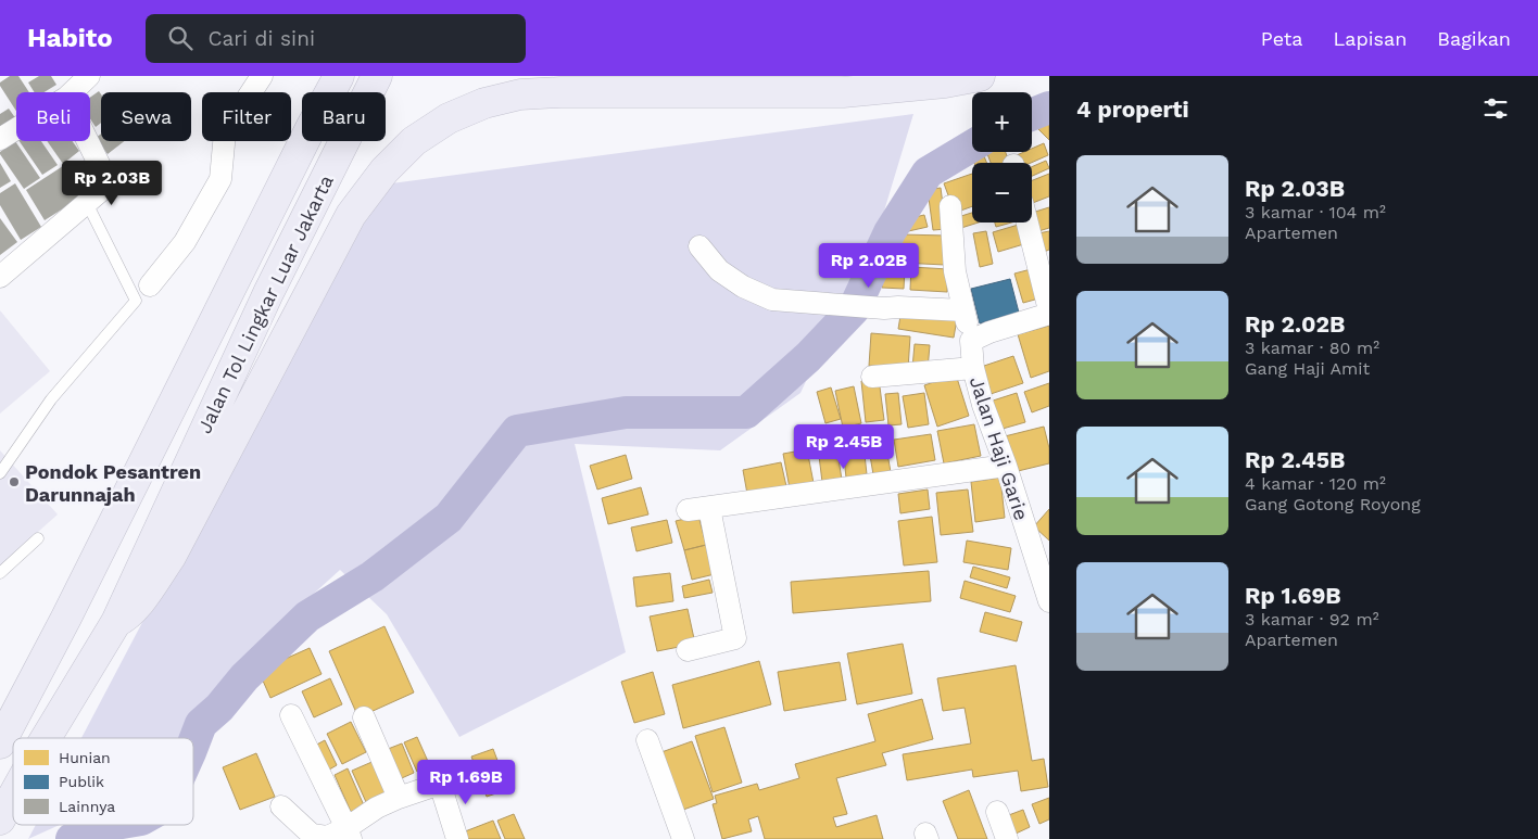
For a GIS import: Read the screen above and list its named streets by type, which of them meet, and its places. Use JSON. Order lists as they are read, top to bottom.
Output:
{
  "streets": {
    "highway": ["Jalan Tol Lingkar Luar Jakarta"],
    "street": ["Jalan Haji Garie"]
  },
  "places": ["Pondok Pesantren Darunnajah"],
  "legend": ["Hunian", "Publik", "Lainnya"],
  "page": {
    "header": "Habito",
    "search": "Cari di sini",
    "nav": ["Peta", "Lapisan", "Bagikan"],
    "heading": "4 properti",
    "map_buttons": ["+", "−"],
    "chip": [
      "Beli",
      "Sewa",
      "Filter",
      "Baru"
    ],
    "list": [
      {
        "name": "Rp 2.03B",
        "note": "3 kamar · 104 m² · Apartemen"
      },
      {
        "name": "Rp 2.02B",
        "note": "3 kamar · 80 m² · Gang Haji Amit"
      },
      {
        "name": "Rp 2.45B",
        "note": "4 kamar · 120 m² · Gang Gotong Royong"
      },
      {
        "name": "Rp 1.69B",
        "note": "3 kamar · 92 m² · Apartemen"
      }
    ],
    "price": [
      "Rp 2.03B",
      "Rp 2.02B",
      "Rp 2.45B",
      "Rp 1.69B"
    ]
  }
}
